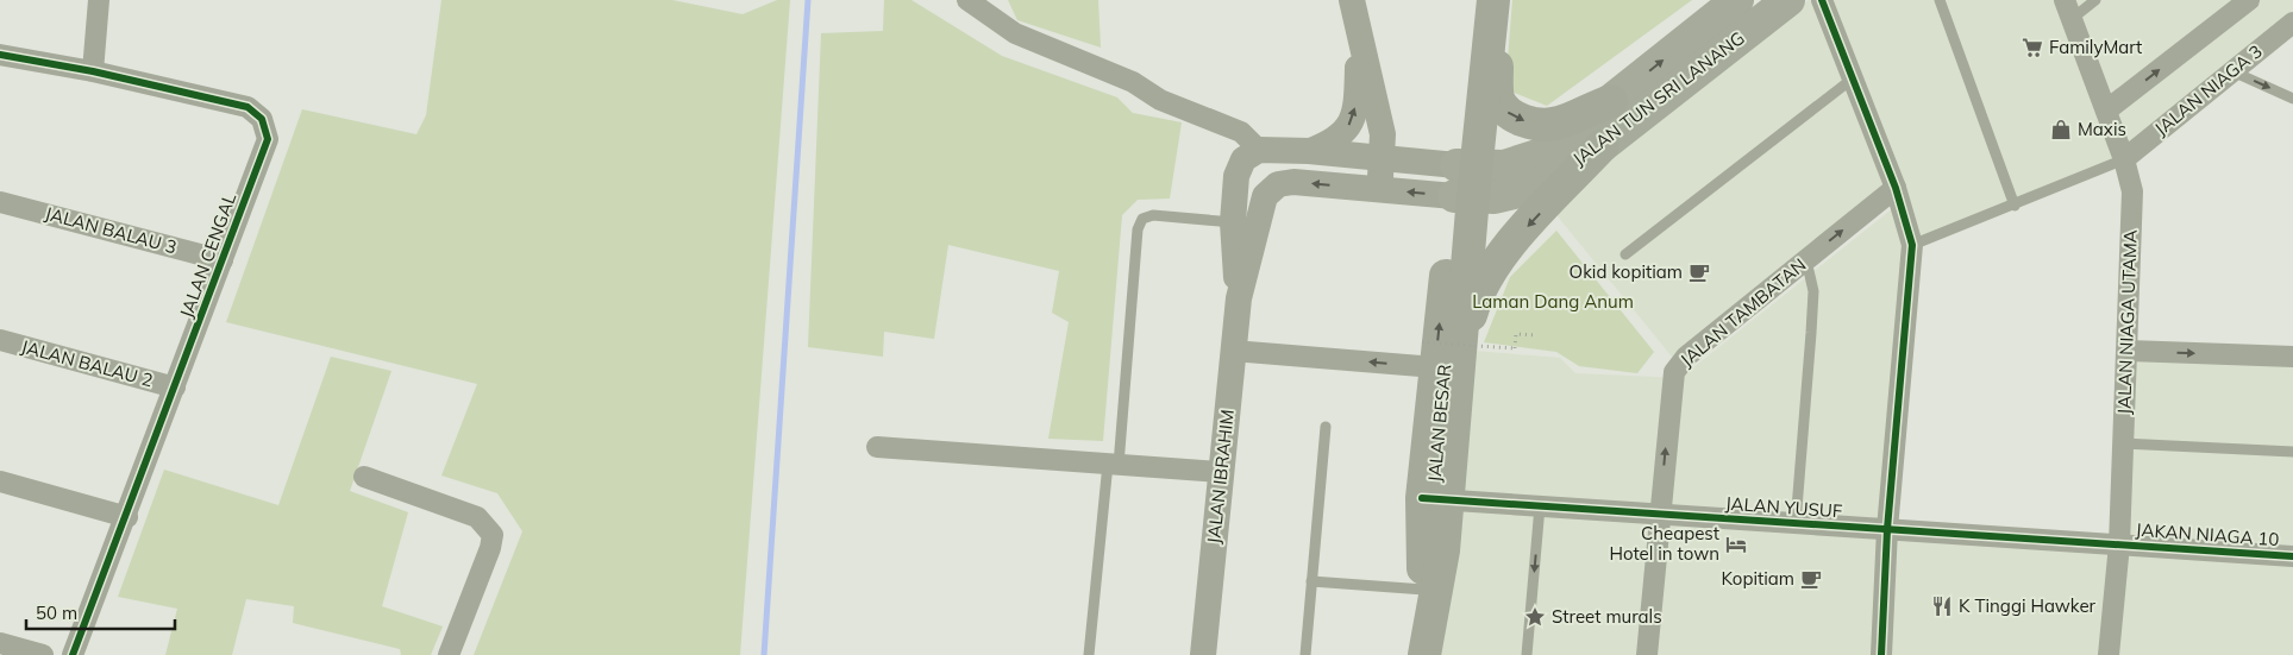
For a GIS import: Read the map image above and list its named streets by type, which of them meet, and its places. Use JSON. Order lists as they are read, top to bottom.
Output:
{
  "streets": {
    "highway": ["JALAN BESAR"],
    "main road": ["JALAN TUN SRI LANANG"],
    "street": [
      "JALAN NIAGA 3",
      "JALAN BALAU 3",
      "JALAN CENGAL",
      "JALAN TAMBATAN",
      "JALAN NIAGA UTAMA",
      "JALAN BALAU 2",
      "JALAN IBRAHIM",
      "JALAN YUSUF",
      "JAKAN NIAGA 10"
    ]
  },
  "crossings": [
    ["JALAN NIAGA 3", "JALAN NIAGA UTAMA"],
    ["JALAN TUN SRI LANANG", "JALAN BESAR"],
    ["JALAN TUN SRI LANANG", "JALAN IBRAHIM"],
    ["JALAN BALAU 3", "JALAN CENGAL"],
    ["JALAN CENGAL", "JALAN BALAU 2"],
    ["JALAN TAMBATAN", "JALAN YUSUF"],
    ["JALAN NIAGA UTAMA", "JALAN YUSUF"],
    ["JALAN NIAGA UTAMA", "JAKAN NIAGA 10"],
    ["JALAN BESAR", "JALAN IBRAHIM"],
    ["JALAN BESAR", "JALAN YUSUF"],
    ["JALAN YUSUF", "JAKAN NIAGA 10"]
  ],
  "one_way": ["JALAN TAMBATAN"],
  "parks": ["Laman Dang Anum"],
  "places": {
    "supermarket": ["FamilyMart"],
    "shop": ["Maxis"],
    "cafe": ["Okid kopitiam", "Kopitiam"],
    "hotel": ["Cheapest Hotel in town"],
    "restaurant": ["K Tinggi Hawker"],
    "place": ["Street murals"]
  },
  "scale_bar": "50 m"
}
